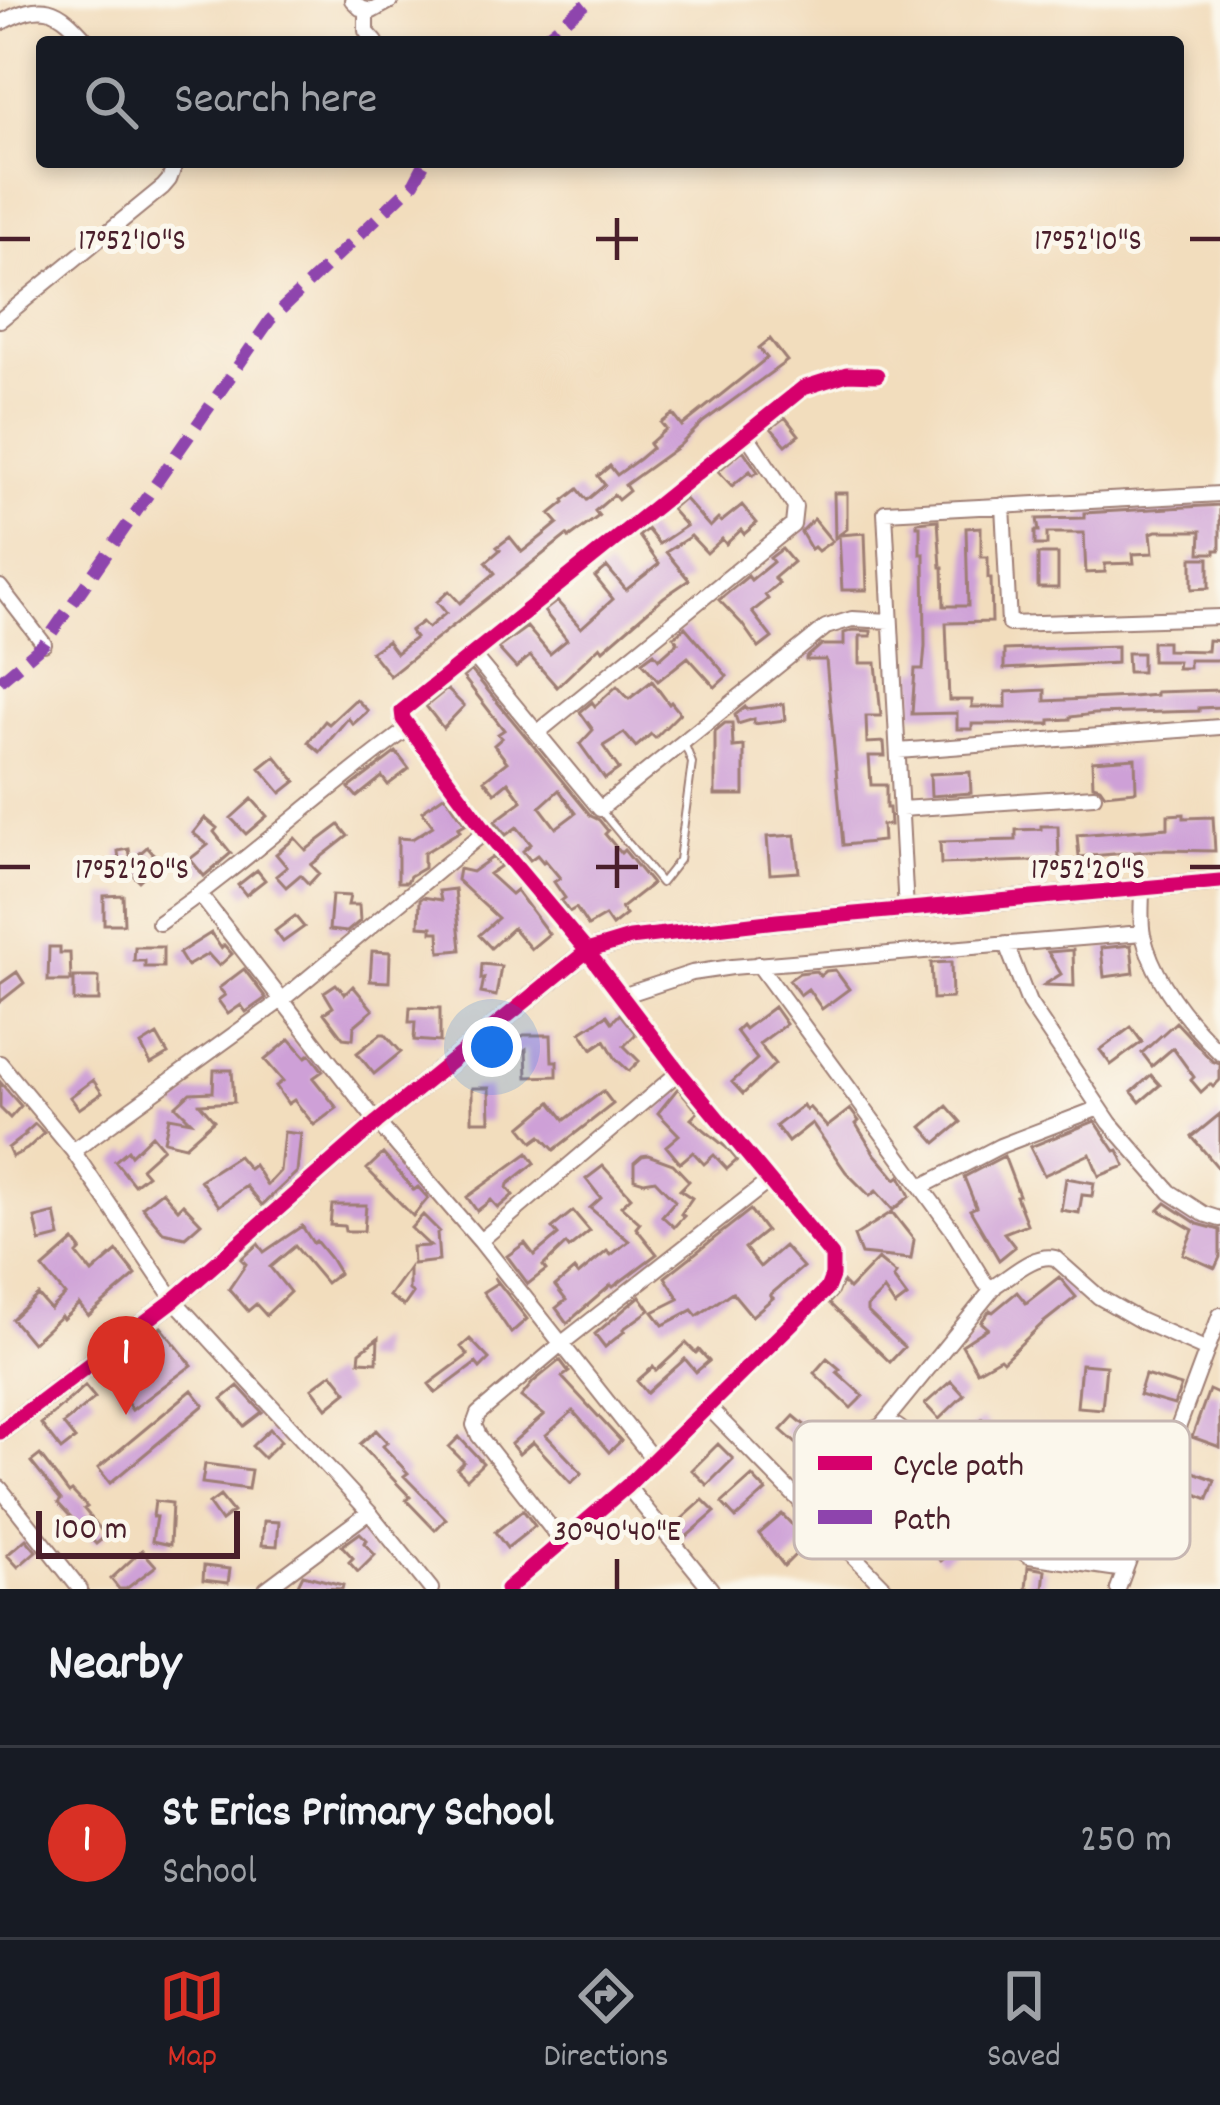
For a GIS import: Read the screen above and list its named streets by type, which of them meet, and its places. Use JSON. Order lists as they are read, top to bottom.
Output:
{
  "legend": ["Cycle path", "Path"],
  "scale_bar": "100 m",
  "page": {
    "search": "Search here",
    "pins": "1",
    "scale": "100 m",
    "heading": "Nearby",
    "list": [
      {
        "mark": "1",
        "name": "St Erics Primary School",
        "note": "School",
        "value": "250 m"
      }
    ],
    "nav": ["Map", "Directions", "Saved"]
  },
  "coordinates": ["17°52'10\"S", "17°52'20\"S", "30°40'40\"E"]
}
